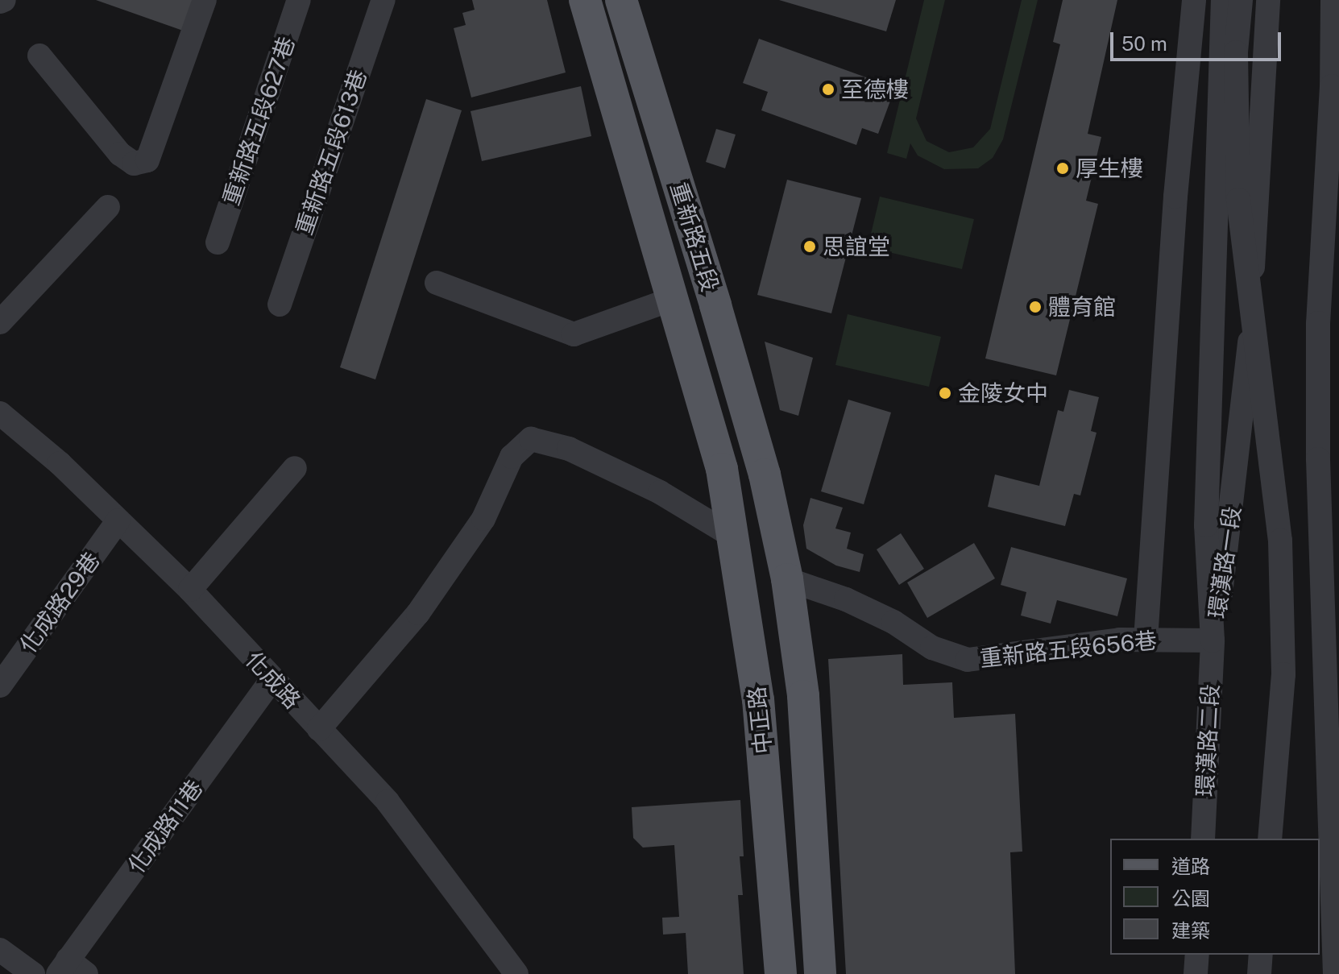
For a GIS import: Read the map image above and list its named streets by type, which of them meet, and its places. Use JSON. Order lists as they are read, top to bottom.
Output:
{
  "streets": {
    "main road": ["重新路五段", "中正路"],
    "street": [
      "重新路五段627巷",
      "重新路五段613巷",
      "環漢路一段",
      "化成路29巷",
      "重新路五段656巷",
      "化成路",
      "環漢路二段",
      "化成路11巷"
    ]
  },
  "crossings": [
    ["重新路五段", "中正路"],
    ["環漢路一段", "重新路五段656巷"],
    ["環漢路一段", "環漢路二段"],
    ["化成路29巷", "化成路"],
    ["重新路五段656巷", "中正路"],
    ["重新路五段656巷", "環漢路二段"],
    ["化成路", "化成路11巷"]
  ],
  "places": [
    "至德樓",
    "厚生樓",
    "思誼堂",
    "體育館",
    "金陵女中"
  ],
  "legend": ["道路", "公園", "建築"],
  "scale_bar": "50 m"
}
